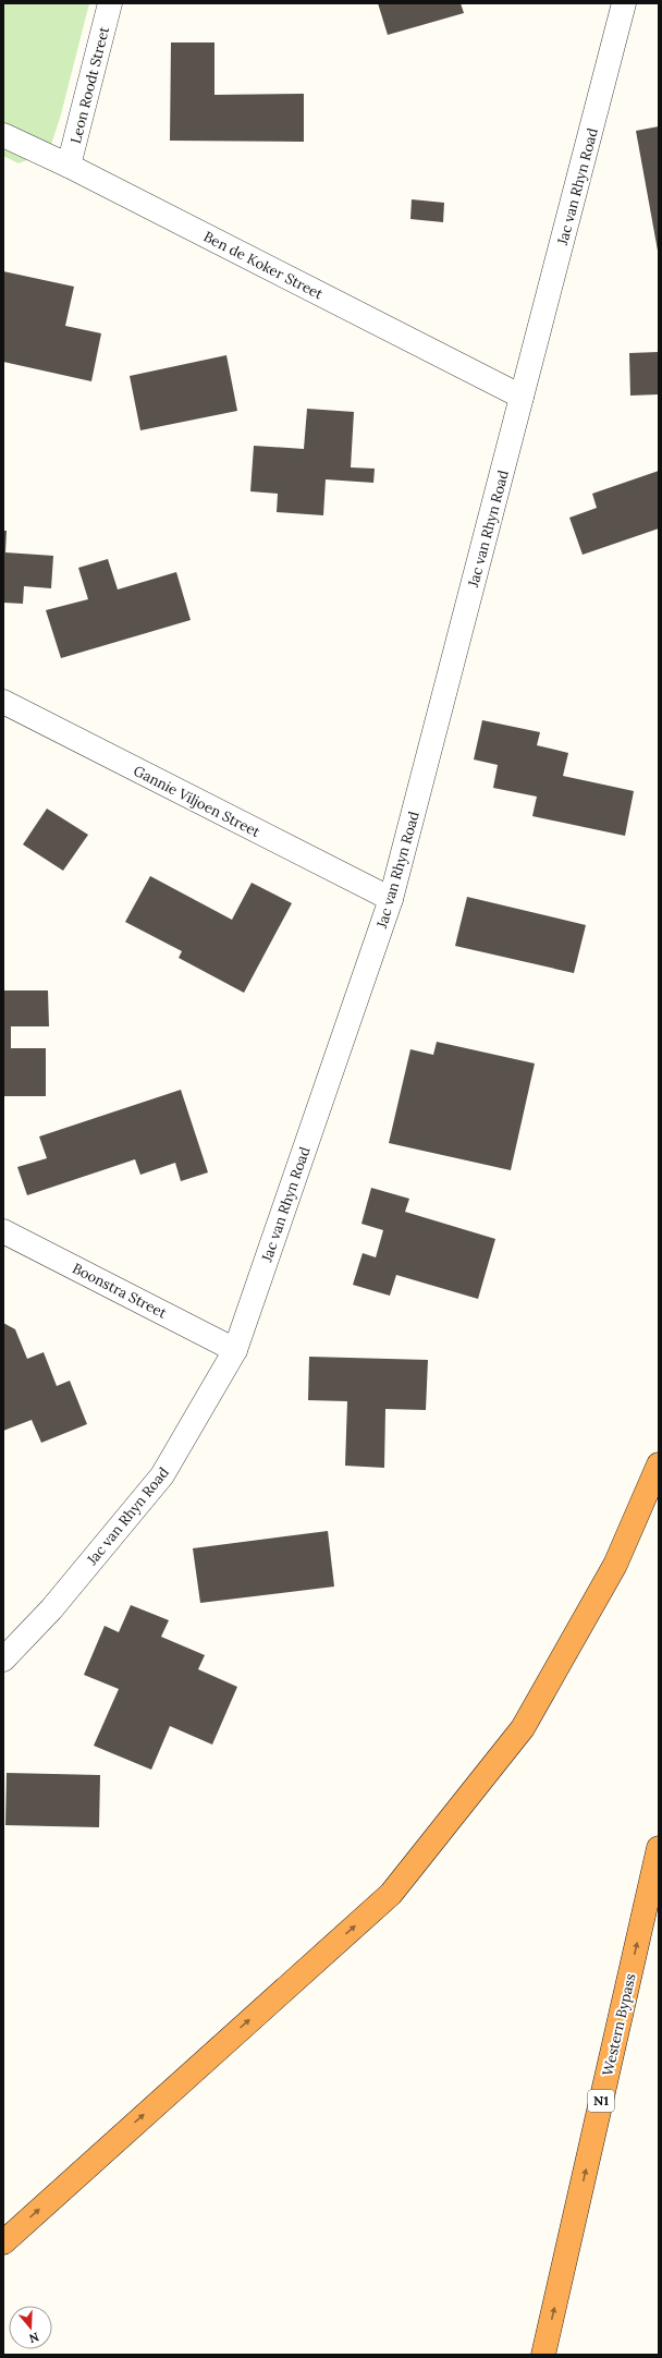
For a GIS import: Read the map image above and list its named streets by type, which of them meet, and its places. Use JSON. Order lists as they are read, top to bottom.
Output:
{
  "streets": {
    "highway": ["Western Bypass", "N1"],
    "street": [
      "Leon Roodt Street",
      "Jac van Rhyn Road",
      "Ben de Koker Street",
      "Gannie Viljoen Street",
      "Boonstra Street"
    ]
  },
  "crossings": [
    ["Leon Roodt Street", "Ben de Koker Street"],
    ["Jac van Rhyn Road", "Ben de Koker Street"],
    ["Jac van Rhyn Road", "Gannie Viljoen Street"],
    ["Jac van Rhyn Road", "Boonstra Street"]
  ],
  "one_way": ["Western Bypass"],
  "north": "bottom"
}
